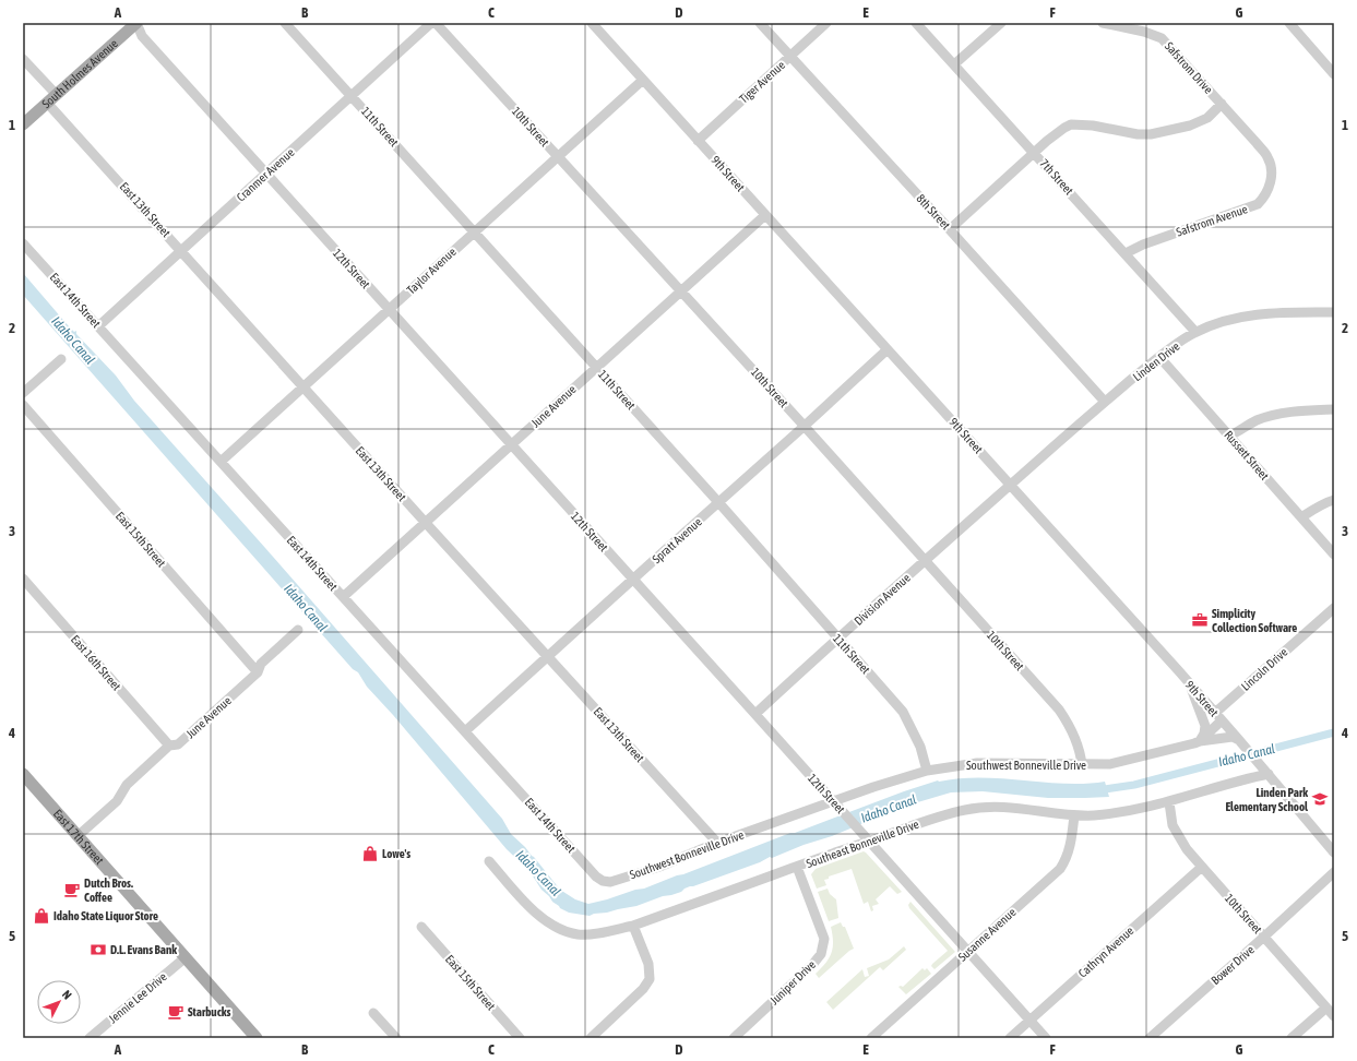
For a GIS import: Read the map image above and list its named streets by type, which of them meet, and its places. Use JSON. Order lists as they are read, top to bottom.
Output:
{
  "streets": {
    "main road": ["South Holmes Avenue", "East 17th Street"],
    "street": [
      "Safstrom Drive",
      "Tiger Avenue",
      "11th Street",
      "10th Street",
      "9th Street",
      "Cranmer Avenue",
      "7th Street",
      "East 13th Street",
      "8th Street",
      "Safstrom Avenue",
      "12th Street",
      "Taylor Avenue",
      "East 14th Street",
      "Linden Drive",
      "June Avenue",
      "Russett Street",
      "East 15th Street",
      "Spratt Avenue",
      "Division Avenue",
      "East 16th Street",
      "Lincoln Drive",
      "Southwest Bonneville Drive",
      "Southeast Bonneville Drive",
      "Susanne Avenue",
      "Cathryn Avenue",
      "Bower Drive",
      "Juniper Drive",
      "Jennie Lee Drive"
    ]
  },
  "crossings": [
    ["Safstrom Drive", "Safstrom Avenue"],
    ["South Holmes Avenue", "East 13th Street"],
    ["South Holmes Avenue", "12th Street"],
    ["Tiger Avenue", "9th Street"],
    ["Tiger Avenue", "8th Street"],
    ["11th Street", "Cranmer Avenue"],
    ["11th Street", "Taylor Avenue"],
    ["11th Street", "June Avenue"],
    ["11th Street", "Spratt Avenue"],
    ["11th Street", "Division Avenue"],
    ["11th Street", "Southwest Bonneville Drive"],
    ["10th Street", "Taylor Avenue"],
    ["10th Street", "June Avenue"],
    ["10th Street", "Spratt Avenue"],
    ["10th Street", "Division Avenue"],
    ["10th Street", "Southwest Bonneville Drive"],
    ["10th Street", "Southeast Bonneville Drive"],
    ["10th Street", "Cathryn Avenue"],
    ["10th Street", "Bower Drive"],
    ["9th Street", "Taylor Avenue"],
    ["9th Street", "Linden Drive"],
    ["9th Street", "June Avenue"],
    ["9th Street", "Spratt Avenue"],
    ["9th Street", "Division Avenue"],
    ["9th Street", "Lincoln Drive"],
    ["9th Street", "Southwest Bonneville Drive"],
    ["9th Street", "Southeast Bonneville Drive"],
    ["Cranmer Avenue", "East 13th Street"],
    ["Cranmer Avenue", "12th Street"],
    ["Cranmer Avenue", "East 14th Street"],
    ["7th Street", "Safstrom Avenue"],
    ["7th Street", "Linden Drive"],
    ["East 13th Street", "Taylor Avenue"],
    ["East 13th Street", "June Avenue"],
    ["East 13th Street", "Spratt Avenue"],
    ["East 13th Street", "Southwest Bonneville Drive"],
    ["8th Street", "Linden Drive"],
    ["12th Street", "Taylor Avenue"],
    ["12th Street", "June Avenue"],
    ["12th Street", "Spratt Avenue"],
    ["12th Street", "Division Avenue"],
    ["12th Street", "Southwest Bonneville Drive"],
    ["12th Street", "Southeast Bonneville Drive"],
    ["12th Street", "Susanne Avenue"],
    ["12th Street", "Cathryn Avenue"],
    ["Taylor Avenue", "East 14th Street"],
    ["East 14th Street", "June Avenue"],
    ["East 14th Street", "Spratt Avenue"],
    ["East 14th Street", "Southwest Bonneville Drive"],
    ["Linden Drive", "Russett Street"],
    ["Linden Drive", "Division Avenue"],
    ["June Avenue", "East 15th Street"],
    ["June Avenue", "East 16th Street"],
    ["June Avenue", "East 17th Street"],
    ["East 17th Street", "Jennie Lee Drive"],
    ["Southeast Bonneville Drive", "Susanne Avenue"],
    ["Southeast Bonneville Drive", "Juniper Drive"]
  ],
  "water": ["Idaho Canal"],
  "places": {
    "office": ["Simplicity Collection Software"],
    "school or university": ["Linden Park Elementary School"],
    "shop": ["Lowe's", "Idaho State Liquor Store"],
    "cafe": ["Dutch Bros. Coffee", "Starbucks"],
    "bank": ["D.L. Evans Bank"]
  },
  "north": "top right",
  "grid": {
    "columns": [
      "A",
      "B",
      "C",
      "D",
      "E",
      "F",
      "G"
    ],
    "rows": [
      "1",
      "2",
      "3",
      "4",
      "5"
    ]
  }
}
